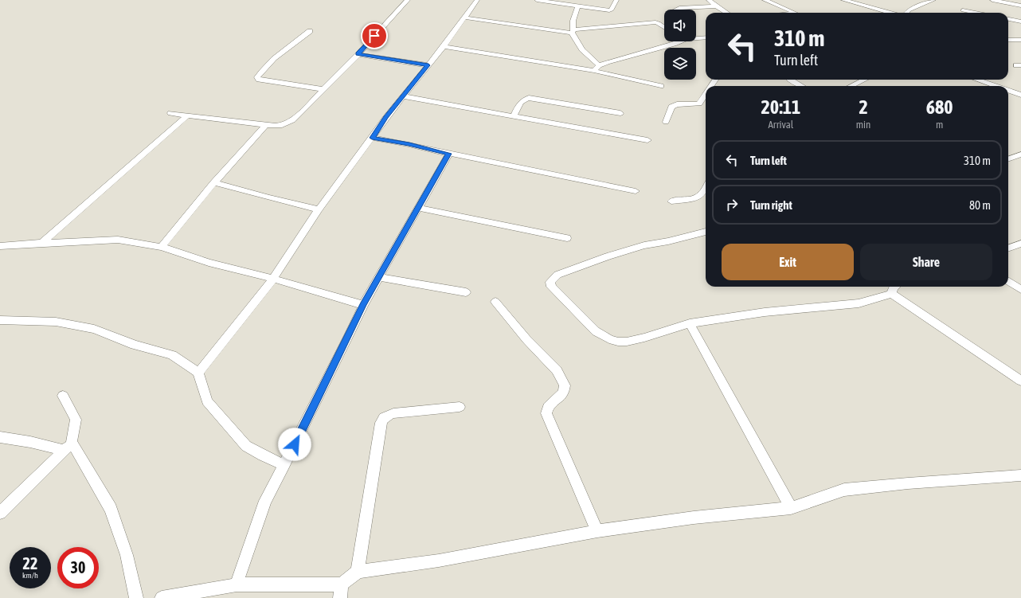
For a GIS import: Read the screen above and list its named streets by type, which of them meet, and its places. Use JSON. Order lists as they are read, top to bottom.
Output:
{
  "page": {
    "turn": ["310 m", "Turn left"],
    "eta": [
      "20:11",
      "Arrival",
      "2",
      "min",
      "680",
      "m"
    ],
    "list": [
      {
        "name": "Turn left",
        "value": "310 m"
      },
      {
        "name": "Turn right",
        "value": "80 m"
      }
    ],
    "buttons": ["Exit", "Share"],
    "speed": "22 km/h",
    "limit": "30"
  }
}
